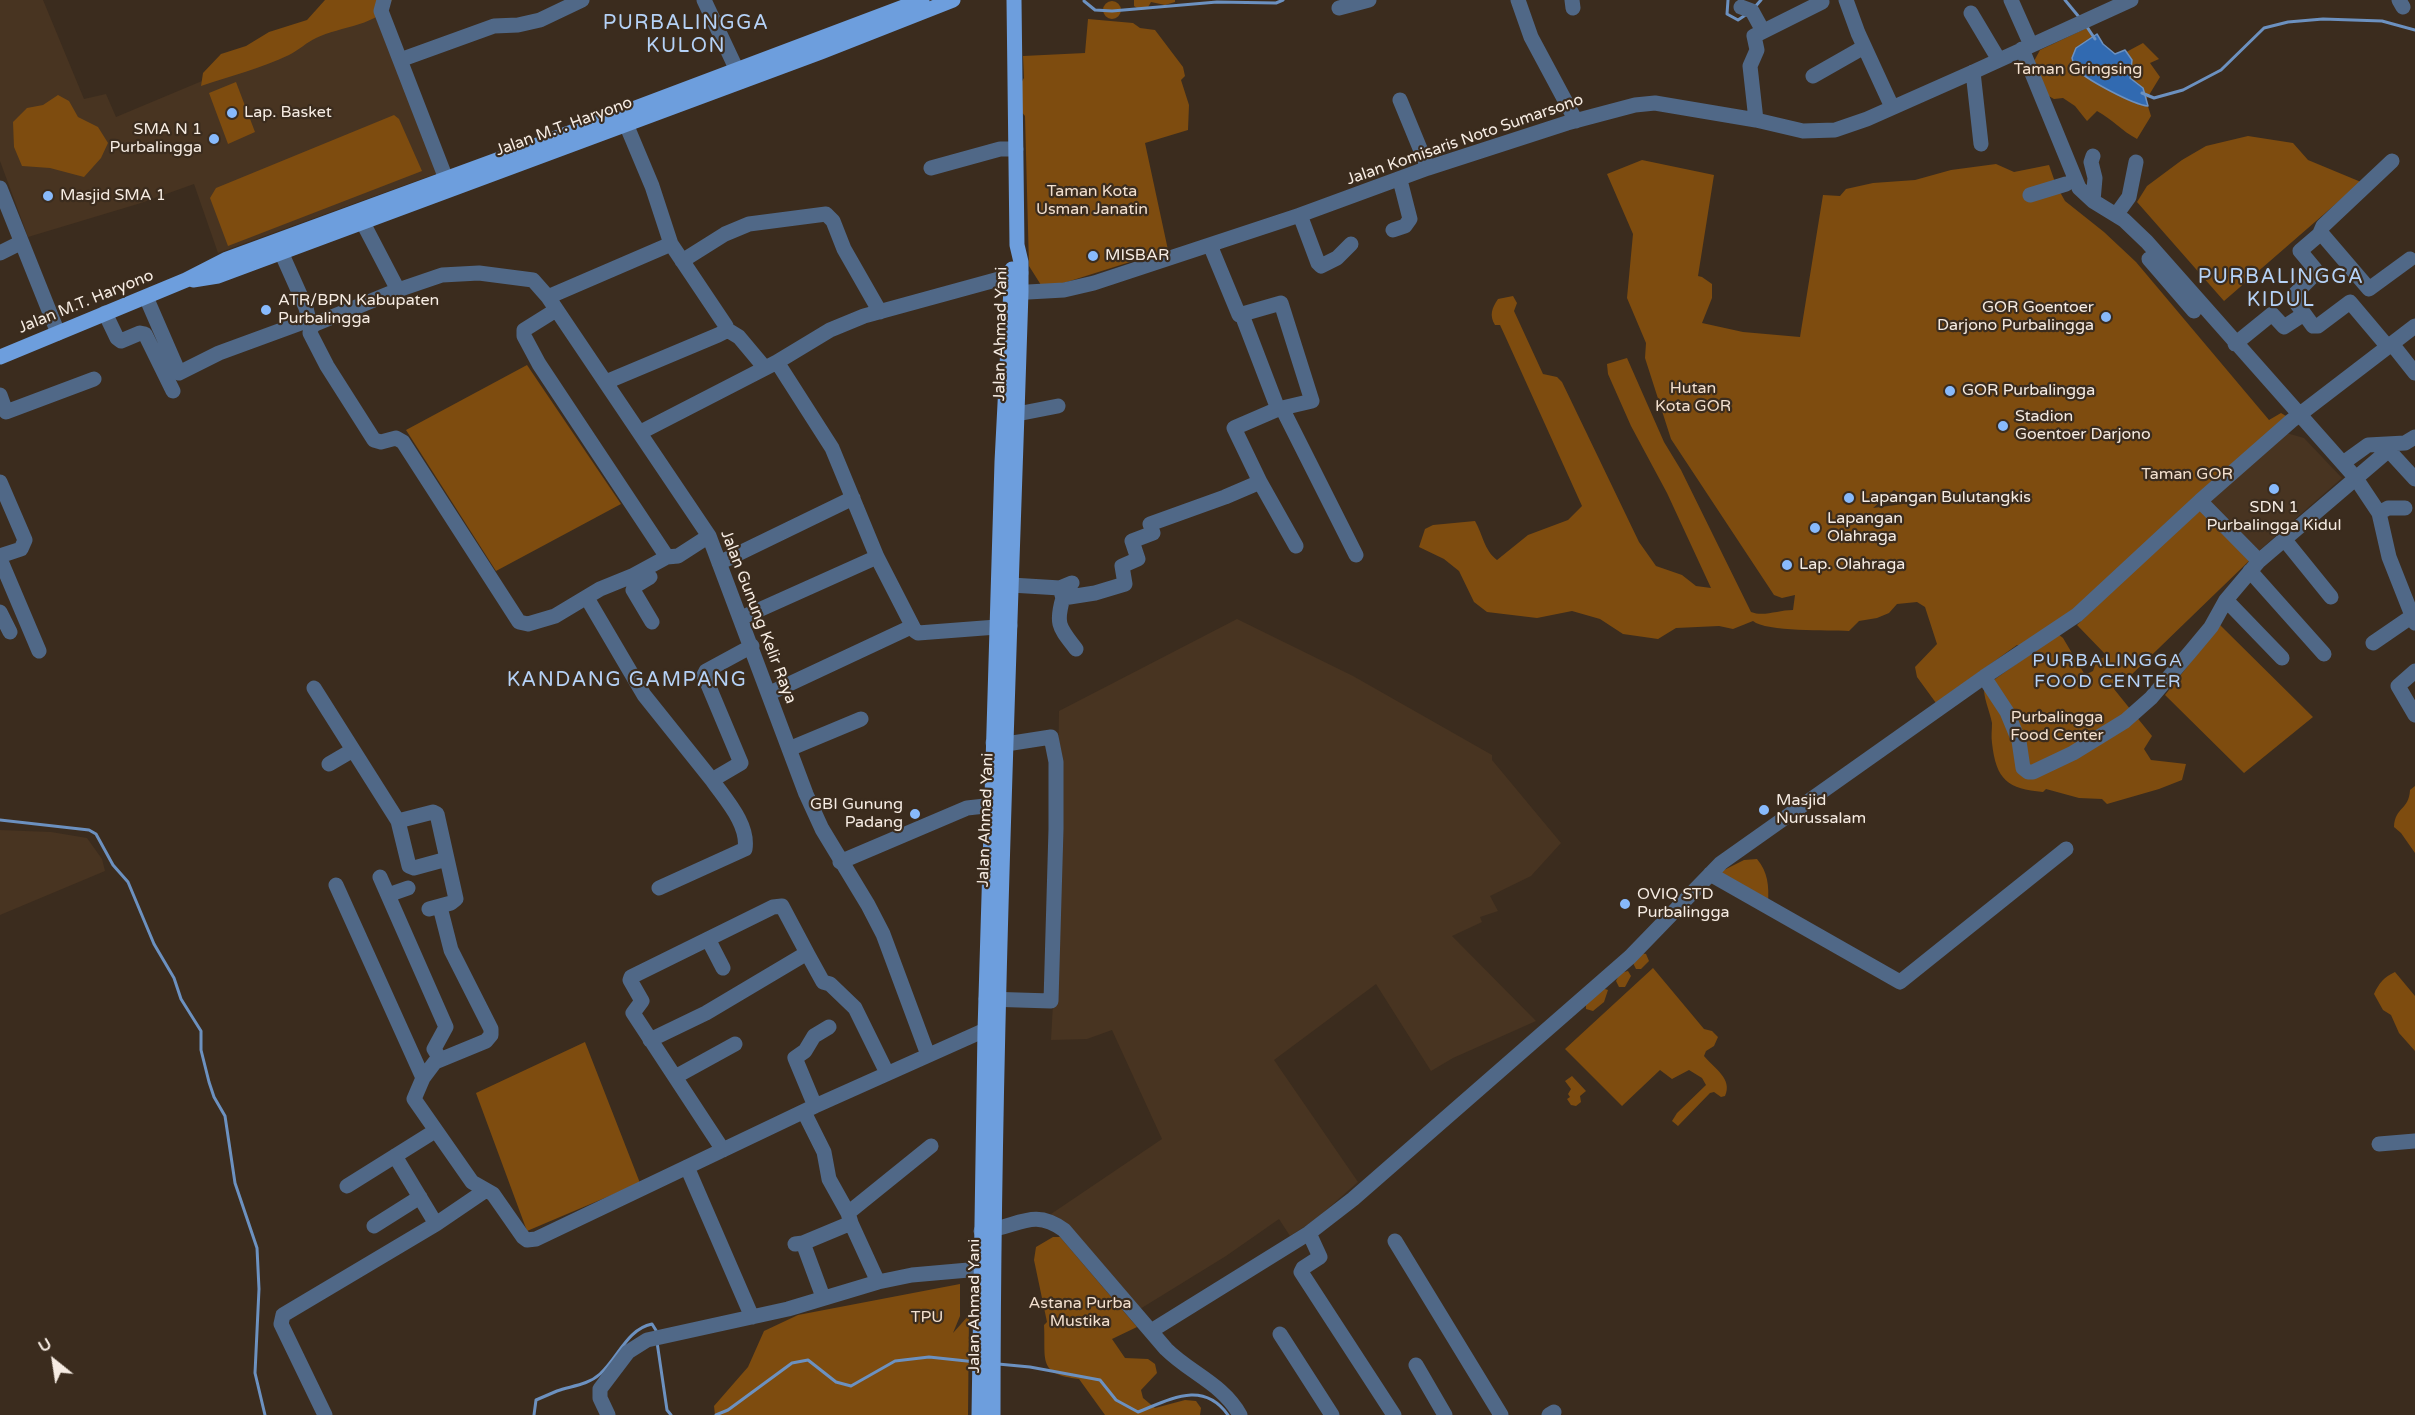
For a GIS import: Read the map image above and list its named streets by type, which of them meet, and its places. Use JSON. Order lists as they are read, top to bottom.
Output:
{
  "streets": {
    "main road": ["Jalan M.T. Haryono", "Jalan Ahmad Yani"],
    "street": ["Jalan Komisaris Noto Sumarsono", "Jalan Gunung Kelir Raya"]
  },
  "crossings": [
    ["Jalan M.T. Haryono", "Jalan Gunung Kelir Raya"],
    ["Jalan Komisaris Noto Sumarsono", "Jalan Ahmad Yani"]
  ],
  "districts": [
    "PURBALINGGA KULON",
    "PURBALINGGA KIDUL",
    "PURBALINGGA FOOD CENTER",
    "KANDANG GAMPANG"
  ],
  "parks": [
    "Taman Gringsing",
    "Taman Kota Usman Janatin",
    "Hutan Kota GOR",
    "Taman GOR",
    "Purbalingga Food Center",
    "Astana Purba Mustika",
    "TPU"
  ],
  "places": [
    "Lap. Basket",
    "SMA N 1 Purbalingga",
    "Masjid SMA 1",
    "MISBAR",
    "ATR/BPN Kabupaten Purbalingga",
    "GOR Goentoer Darjono Purbalingga",
    "GOR Purbalingga",
    "Stadion Goentoer Darjono",
    "SDN 1 Purbalingga Kidul",
    "Lapangan Bulutangkis",
    "Lapangan Olahraga",
    "Lap. Olahraga",
    "Masjid Nurussalam",
    "GBI Gunung Padang",
    "OVIQ STD Purbalingga"
  ],
  "north": "top left"
}
